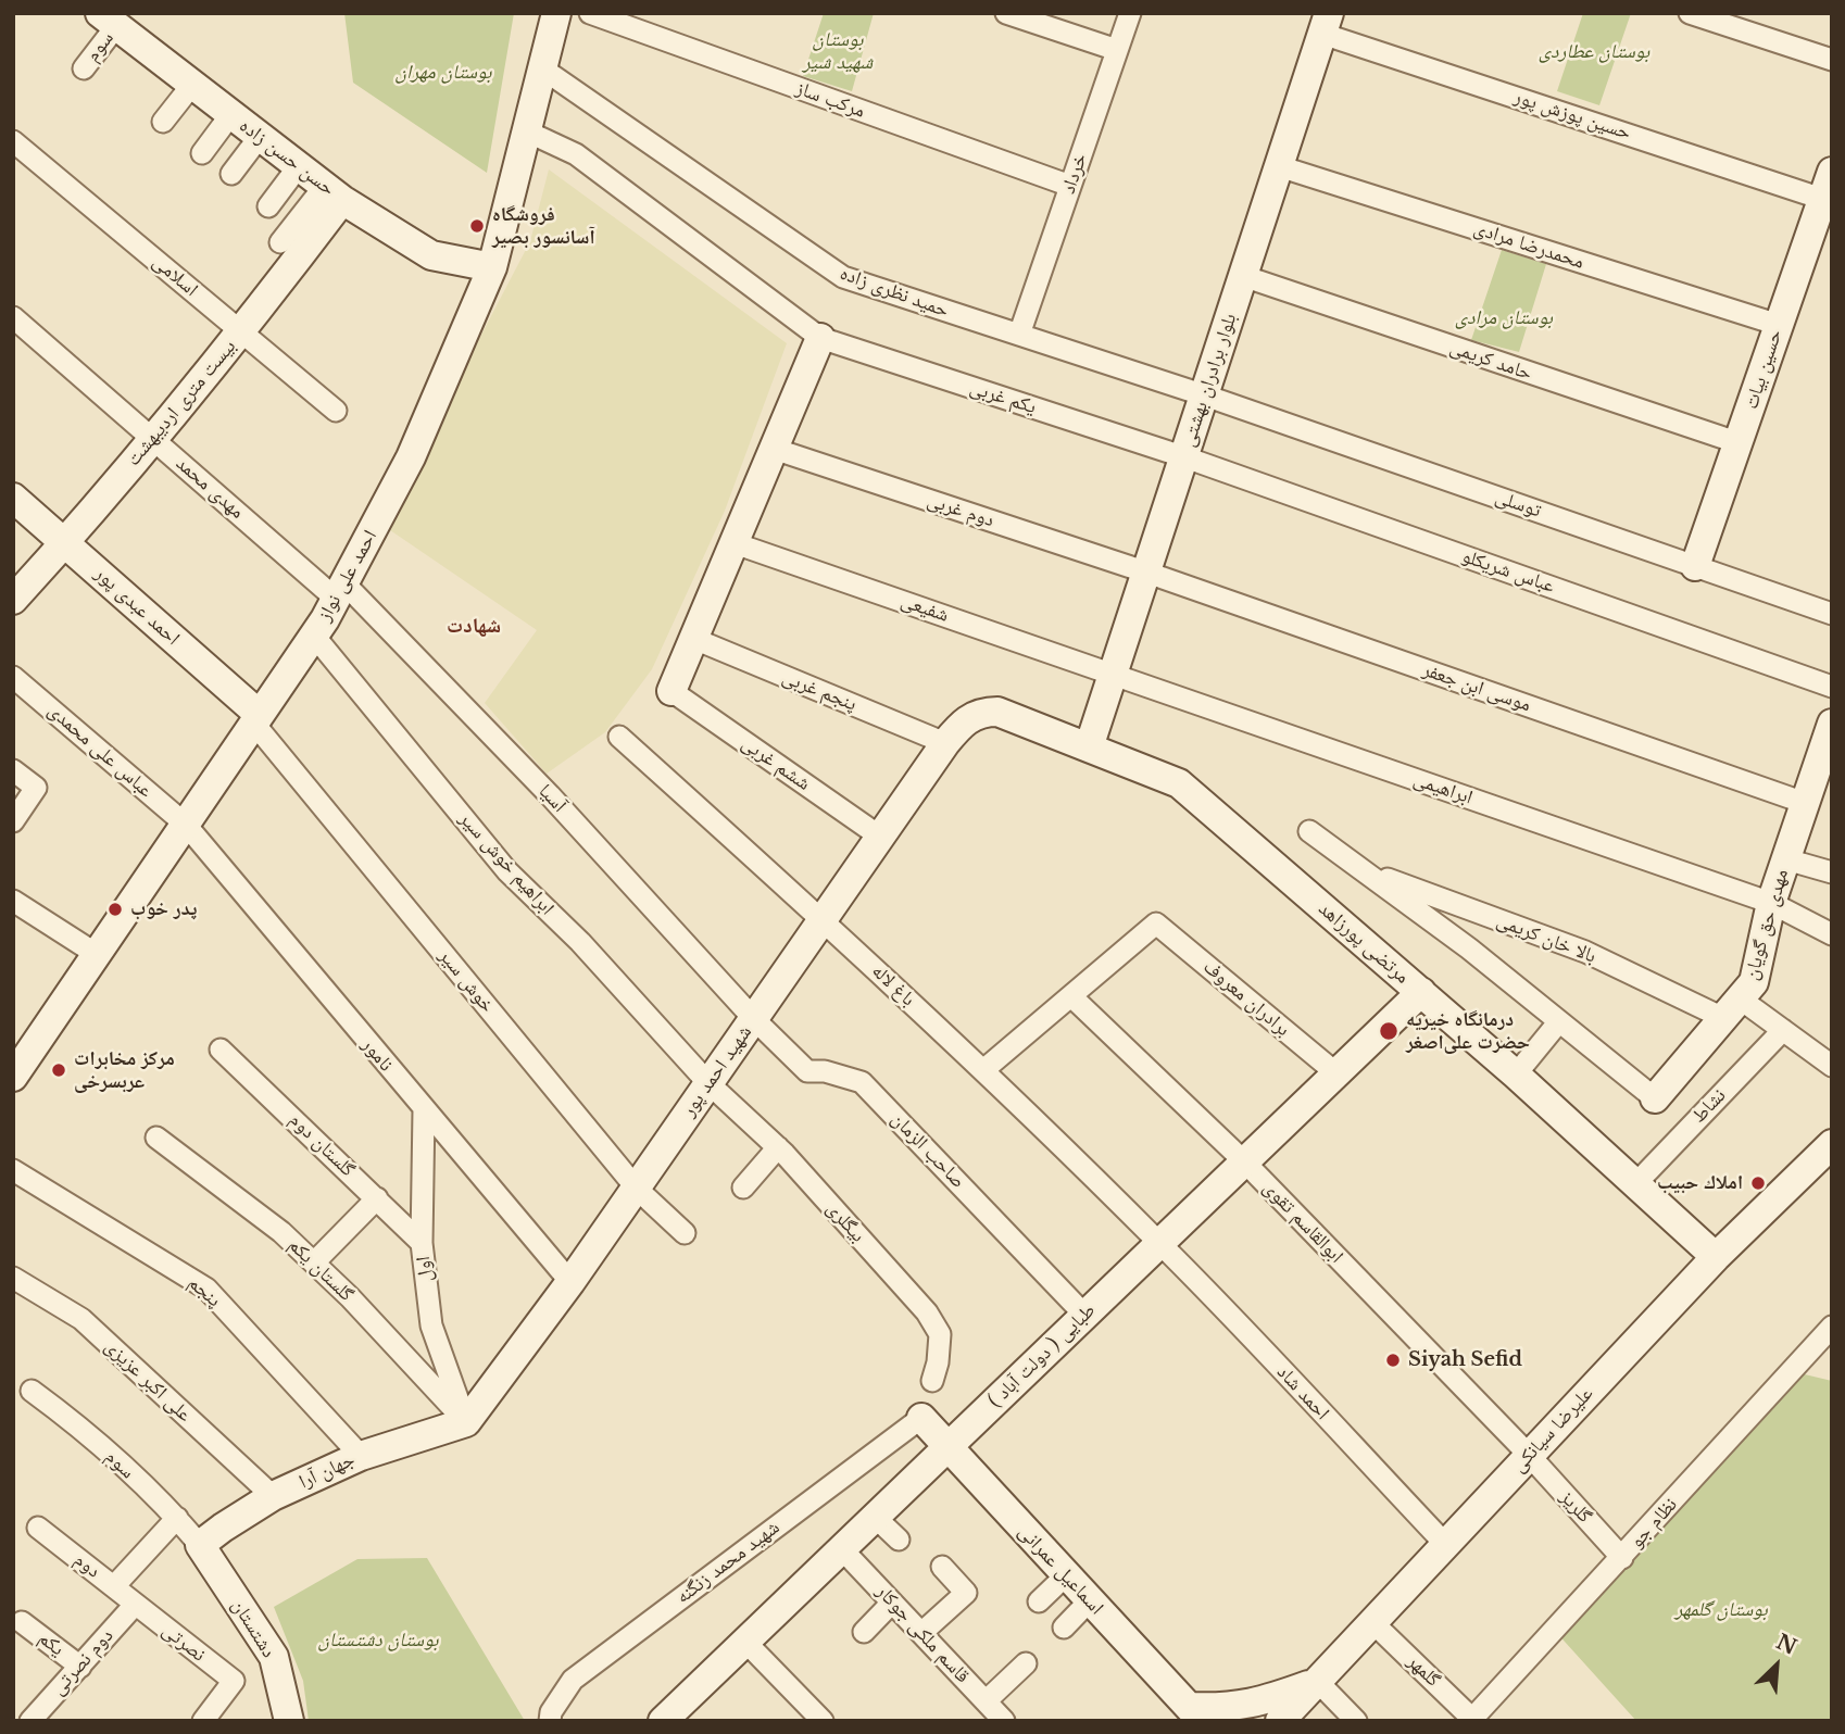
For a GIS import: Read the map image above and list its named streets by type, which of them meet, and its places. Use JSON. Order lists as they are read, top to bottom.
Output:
{
  "streets": {
    "street": [
      "سوم",
      "مرکب ساز",
      "حسین پوزش پور",
      "حسن حسن زاده",
      "خرداد",
      "محمدرضا مرادی",
      "اسلامی",
      "حمید نظری زاده",
      "حامد کریمی",
      "حسین بیات",
      "بلوار برادران بهشتی",
      "یکم غربی",
      "بیست متری اردیبهشت",
      "مهدی محمد",
      "توسلی",
      "دوم غربی",
      "عباس شریکلو",
      "احمد علی نواز",
      "احمد عبدی پور",
      "شفیعی",
      "موسی ابن جعفر",
      "پنجم غربی",
      "عباس علی محمدی",
      "ششم غربی",
      "ابراهیمی",
      "آسیا",
      "ابراهیم خوش سیر",
      "مهدی حق گویان",
      "بالا خان کریمی",
      "مرتضی پورزاهد",
      "خوش سیر",
      "باغ لاله",
      "برادران معروف",
      "نامور",
      "شهید احمد پور",
      "نشاط",
      "گلستان دوم",
      "صاحب الزمان",
      "بیگلری",
      "ابوالقاسم تقوی",
      "اول",
      "گلستان یکم",
      "پنجم",
      "طبایی ( دولت آباد )",
      "علی اکبر عزیزی",
      "احمد شاد",
      "علیرضا سیانکی",
      "جهان آرا",
      "گلریز",
      "نظام جو",
      "شهید محمد زنگنه",
      "دوم",
      "اسماعیل عمرانی",
      "دشتستان",
      "قاسم ملکی جوکار",
      "نصرتی",
      "یکم",
      "دوم نصرتی",
      "گلمهر"
    ]
  },
  "crossings": [
    ["سوم", "حسن حسن زاده"],
    ["سوم", "جهان آرا"],
    ["سوم", "دشتستان"],
    ["مرکب ساز", "خرداد"],
    ["حسین پوزش پور", "حسین بیات"],
    ["حسین پوزش پور", "بلوار برادران بهشتی"],
    ["حسن حسن زاده", "بیست متری اردیبهشت"],
    ["حسن حسن زاده", "احمد علی نواز"],
    ["خرداد", "حمید نظری زاده"],
    ["محمدرضا مرادی", "حسین بیات"],
    ["محمدرضا مرادی", "بلوار برادران بهشتی"],
    ["اسلامی", "بیست متری اردیبهشت"],
    ["حمید نظری زاده", "بلوار برادران بهشتی"],
    ["حمید نظری زاده", "توسلی"],
    ["حمید نظری زاده", "احمد علی نواز"],
    ["حامد کریمی", "حسین بیات"],
    ["حامد کریمی", "بلوار برادران بهشتی"],
    ["حسین بیات", "توسلی"],
    ["بلوار برادران بهشتی", "یکم غربی"],
    ["بلوار برادران بهشتی", "توسلی"],
    ["بلوار برادران بهشتی", "دوم غربی"],
    ["بلوار برادران بهشتی", "عباس شریکلو"],
    ["بلوار برادران بهشتی", "شفیعی"],
    ["بلوار برادران بهشتی", "موسی ابن جعفر"],
    ["بلوار برادران بهشتی", "ابراهیمی"],
    ["بلوار برادران بهشتی", "مرتضی پورزاهد"],
    ["یکم غربی", "عباس شریکلو"],
    ["یکم غربی", "احمد علی نواز"],
    ["بیست متری اردیبهشت", "مهدی محمد"],
    ["بیست متری اردیبهشت", "احمد عبدی پور"],
    ["مهدی محمد", "احمد علی نواز"],
    ["مهدی محمد", "آسیا"],
    ["دوم غربی", "موسی ابن جعفر"],
    ["احمد علی نواز", "احمد عبدی پور"],
    ["احمد علی نواز", "عباس علی محمدی"],
    ["احمد علی نواز", "آسیا"],
    ["احمد علی نواز", "ابراهیم خوش سیر"],
    ["احمد علی نواز", "خوش سیر"],
    ["احمد علی نواز", "نامور"],
    ["احمد عبدی پور", "خوش سیر"],
    ["شفیعی", "ابراهیمی"],
    ["موسی ابن جعفر", "مهدی حق گویان"],
    ["پنجم غربی", "شهید احمد پور"],
    ["عباس علی محمدی", "نامور"],
    ["ششم غربی", "شهید احمد پور"],
    ["ابراهیمی", "مهدی حق گویان"],
    ["آسیا", "شهید احمد پور"],
    ["آسیا", "صاحب الزمان"],
    ["ابراهیم خوش سیر", "شهید احمد پور"],
    ["ابراهیم خوش سیر", "بیگلری"],
    ["مهدی حق گویان", "بالا خان کریمی"],
    ["بالا خان کریمی", "نشاط"],
    ["مرتضی پورزاهد", "شهید احمد پور"],
    ["مرتضی پورزاهد", "نشاط"],
    ["مرتضی پورزاهد", "طبایی ( دولت آباد )"],
    ["مرتضی پورزاهد", "علیرضا سیانکی"],
    ["خوش سیر", "شهید احمد پور"],
    ["باغ لاله", "شهید احمد پور"],
    ["باغ لاله", "طبایی ( دولت آباد )"],
    ["باغ لاله", "احمد شاد"],
    ["برادران معروف", "ابوالقاسم تقوی"],
    ["برادران معروف", "طبایی ( دولت آباد )"],
    ["نامور", "شهید احمد پور"],
    ["نامور", "اول"],
    ["شهید احمد پور", "صاحب الزمان"],
    ["شهید احمد پور", "بیگلری"],
    ["شهید احمد پور", "اول"],
    ["شهید احمد پور", "گلستان یکم"],
    ["شهید احمد پور", "جهان آرا"],
    ["گلستان دوم", "اول"],
    ["صاحب الزمان", "طبایی ( دولت آباد )"],
    ["ابوالقاسم تقوی", "طبایی ( دولت آباد )"],
    ["ابوالقاسم تقوی", "علیرضا سیانکی"],
    ["ابوالقاسم تقوی", "گلریز"],
    ["اول", "گلستان یکم"],
    ["اول", "جهان آرا"],
    ["گلستان یکم", "جهان آرا"],
    ["پنجم", "جهان آرا"],
    ["طبایی ( دولت آباد )", "احمد شاد"],
    ["طبایی ( دولت آباد )", "اسماعیل عمرانی"],
    ["طبایی ( دولت آباد )", "قاسم ملکی جوکار"],
    ["علی اکبر عزیزی", "جهان آرا"],
    ["احمد شاد", "علیرضا سیانکی"],
    ["علیرضا سیانکی", "گلریز"],
    ["علیرضا سیانکی", "گلمهر"],
    ["جهان آرا", "دشتستان"],
    ["گلریز", "نظام جو"],
    ["نظام جو", "گلمهر"],
    ["شهید محمد زنگنه", "اسماعیل عمرانی"],
    ["دوم", "نصرتی"],
    ["دوم", "دوم نصرتی"],
    ["نصرتی", "دوم نصرتی"],
    ["یکم", "دوم نصرتی"]
  ],
  "districts": ["شهادت"],
  "parks": [
    "بوستان شهید شیر",
    "بوستان عطاردی",
    "بوستان مهران",
    "بوستان مرادی",
    "بوستان گلمهر",
    "بوستان دشتستان"
  ],
  "places": [
    "فروشگاه آسانسور بصیر",
    "پدر خوب",
    "درمانگاه خیریه حضرت علی‌اصغر",
    "مرکز مخابرات عربسرخی",
    "املاك حبيب",
    "Siyah Sefid"
  ],
  "north": "top right"
}
